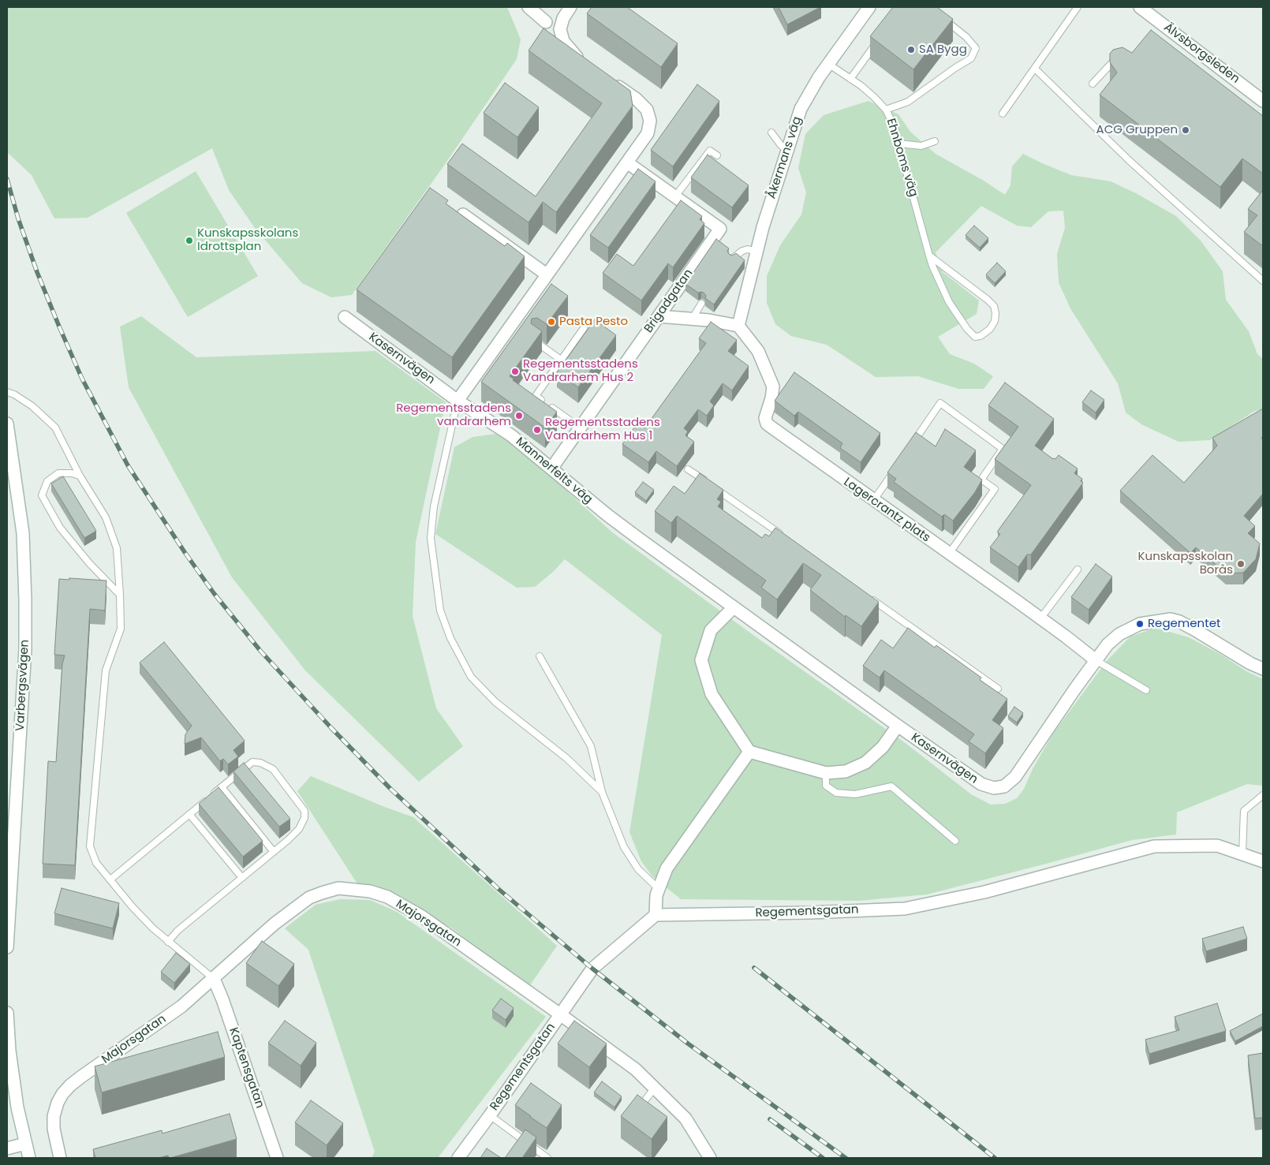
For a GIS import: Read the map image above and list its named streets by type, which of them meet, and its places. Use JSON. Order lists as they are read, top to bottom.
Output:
{
  "streets": {
    "street": [
      "Älvsborgsleden",
      "Åkermans väg",
      "Brigadgatan",
      "Kasernvägen",
      "Mannerfelts väg",
      "Lagercrantz plats",
      "Varbergsvägen",
      "Regementsgatan",
      "Majorsgatan",
      "Kaptensgatan"
    ],
    "lane": ["Ehnboms väg"]
  },
  "crossings": [
    ["Åkermans väg", "Ehnboms väg"],
    ["Åkermans väg", "Lagercrantz plats"],
    ["Brigadgatan", "Mannerfelts väg"],
    ["Kasernvägen", "Mannerfelts väg"],
    ["Kasernvägen", "Lagercrantz plats"],
    ["Regementsgatan", "Majorsgatan"],
    ["Majorsgatan", "Kaptensgatan"]
  ],
  "places": [
    "SA Bygg",
    "ACG Gruppen",
    "Kunskapsskolans Idrottsplan",
    "Pasta Pesto",
    "Regementsstadens Vandrarhem Hus 2",
    "Regementsstadens vandrarhem",
    "Regementsstadens Vandrarhem Hus 1",
    "Kunskapsskolan Borås",
    "Regementet"
  ]
}
